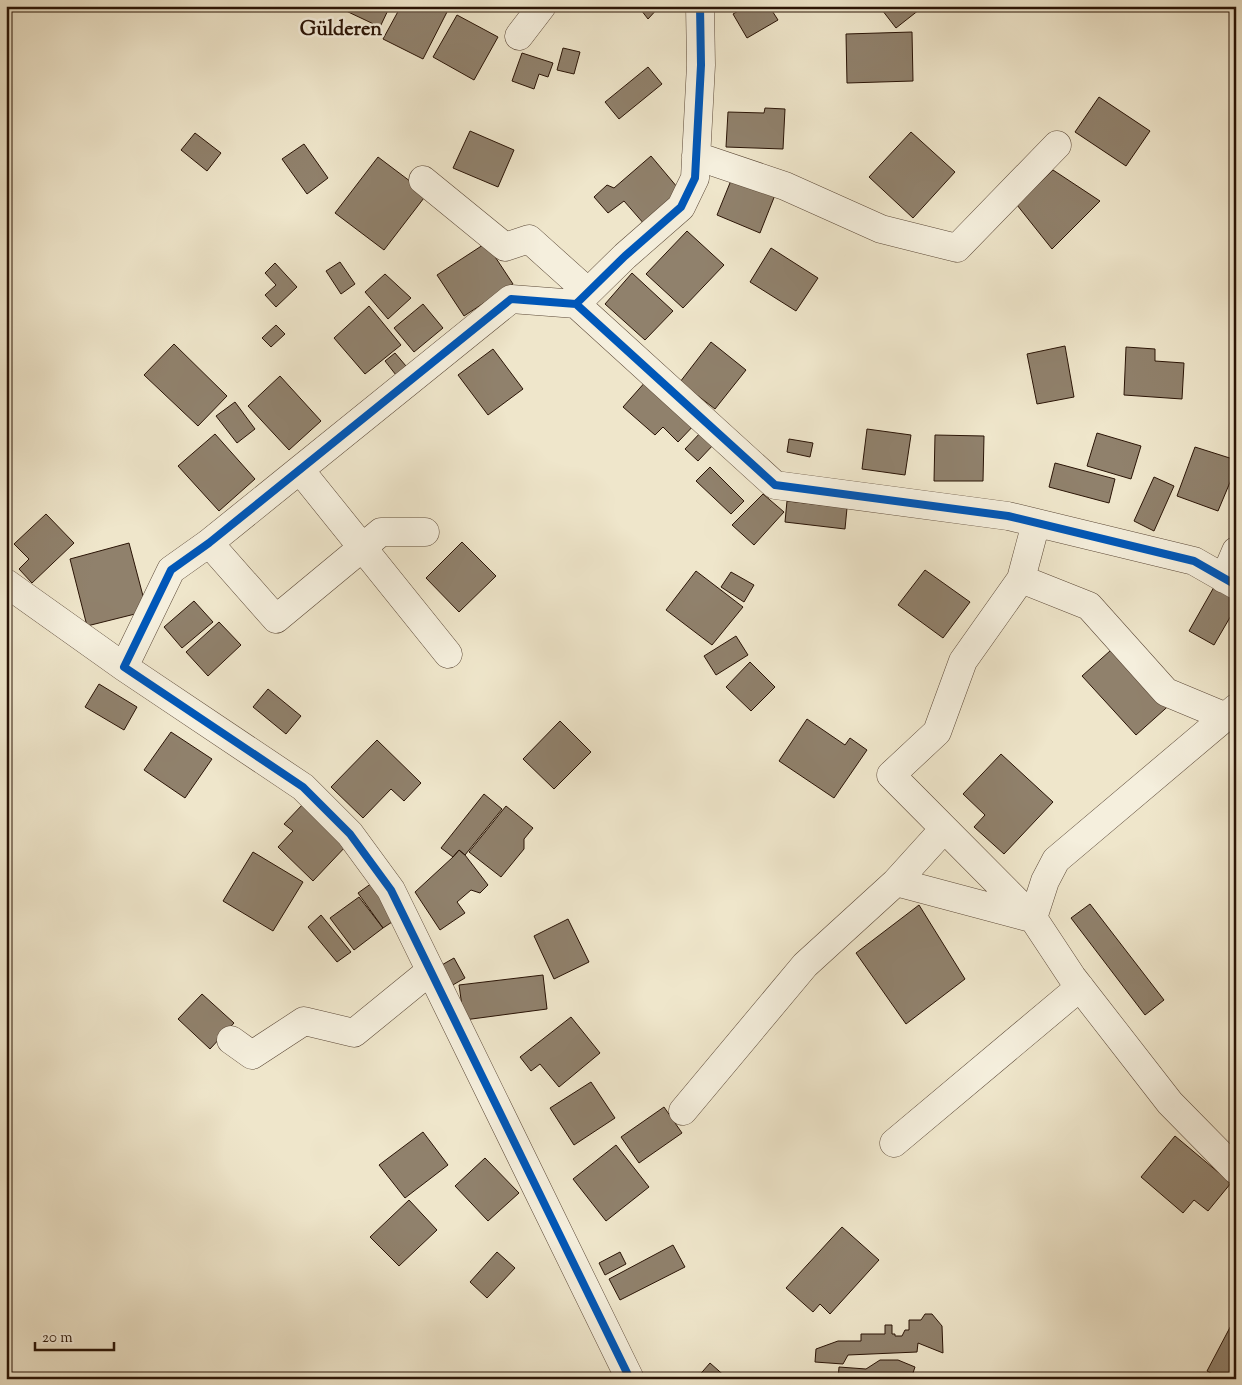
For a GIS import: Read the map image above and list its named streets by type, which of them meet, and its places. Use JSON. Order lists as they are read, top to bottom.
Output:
{
  "districts": ["Gülderen"],
  "scale_bar": "20 m"
}
